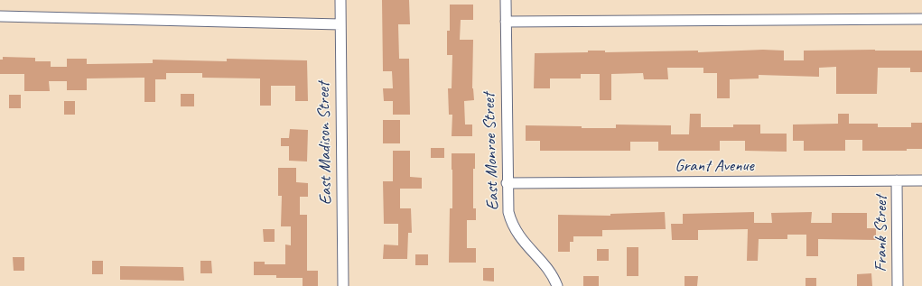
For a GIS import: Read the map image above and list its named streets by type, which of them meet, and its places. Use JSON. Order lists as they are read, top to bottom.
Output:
{
  "streets": {
    "street": [
      "East Madison Street",
      "East Monroe Street",
      "Grant Avenue",
      "Frank Street"
    ]
  },
  "crossings": [
    ["East Monroe Street", "Grant Avenue"],
    ["Grant Avenue", "Frank Street"]
  ]
}
